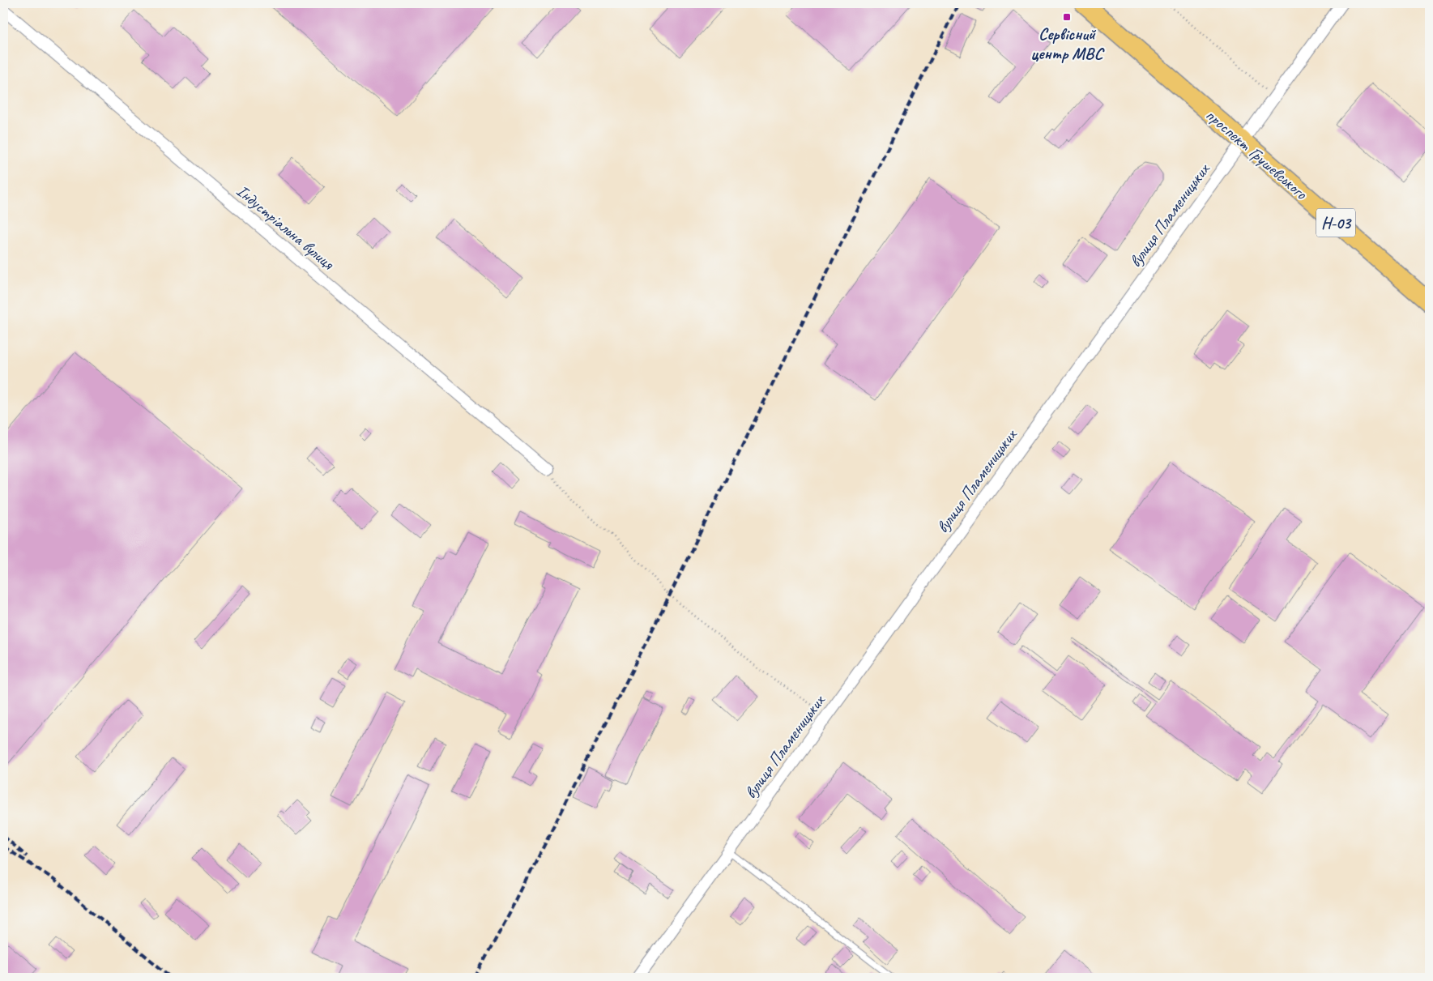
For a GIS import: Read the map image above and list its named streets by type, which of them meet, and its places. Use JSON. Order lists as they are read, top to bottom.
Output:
{
  "streets": {
    "main road": ["проспект Грушевського", "Н-03"],
    "street": ["вулиця Пламеницьких", "Індустріальна вулиця"]
  },
  "crossings": [
    ["проспект Грушевського", "вулиця Пламеницьких"]
  ],
  "places": {
    "transit": ["Сервісний центр МВС"]
  }
}
